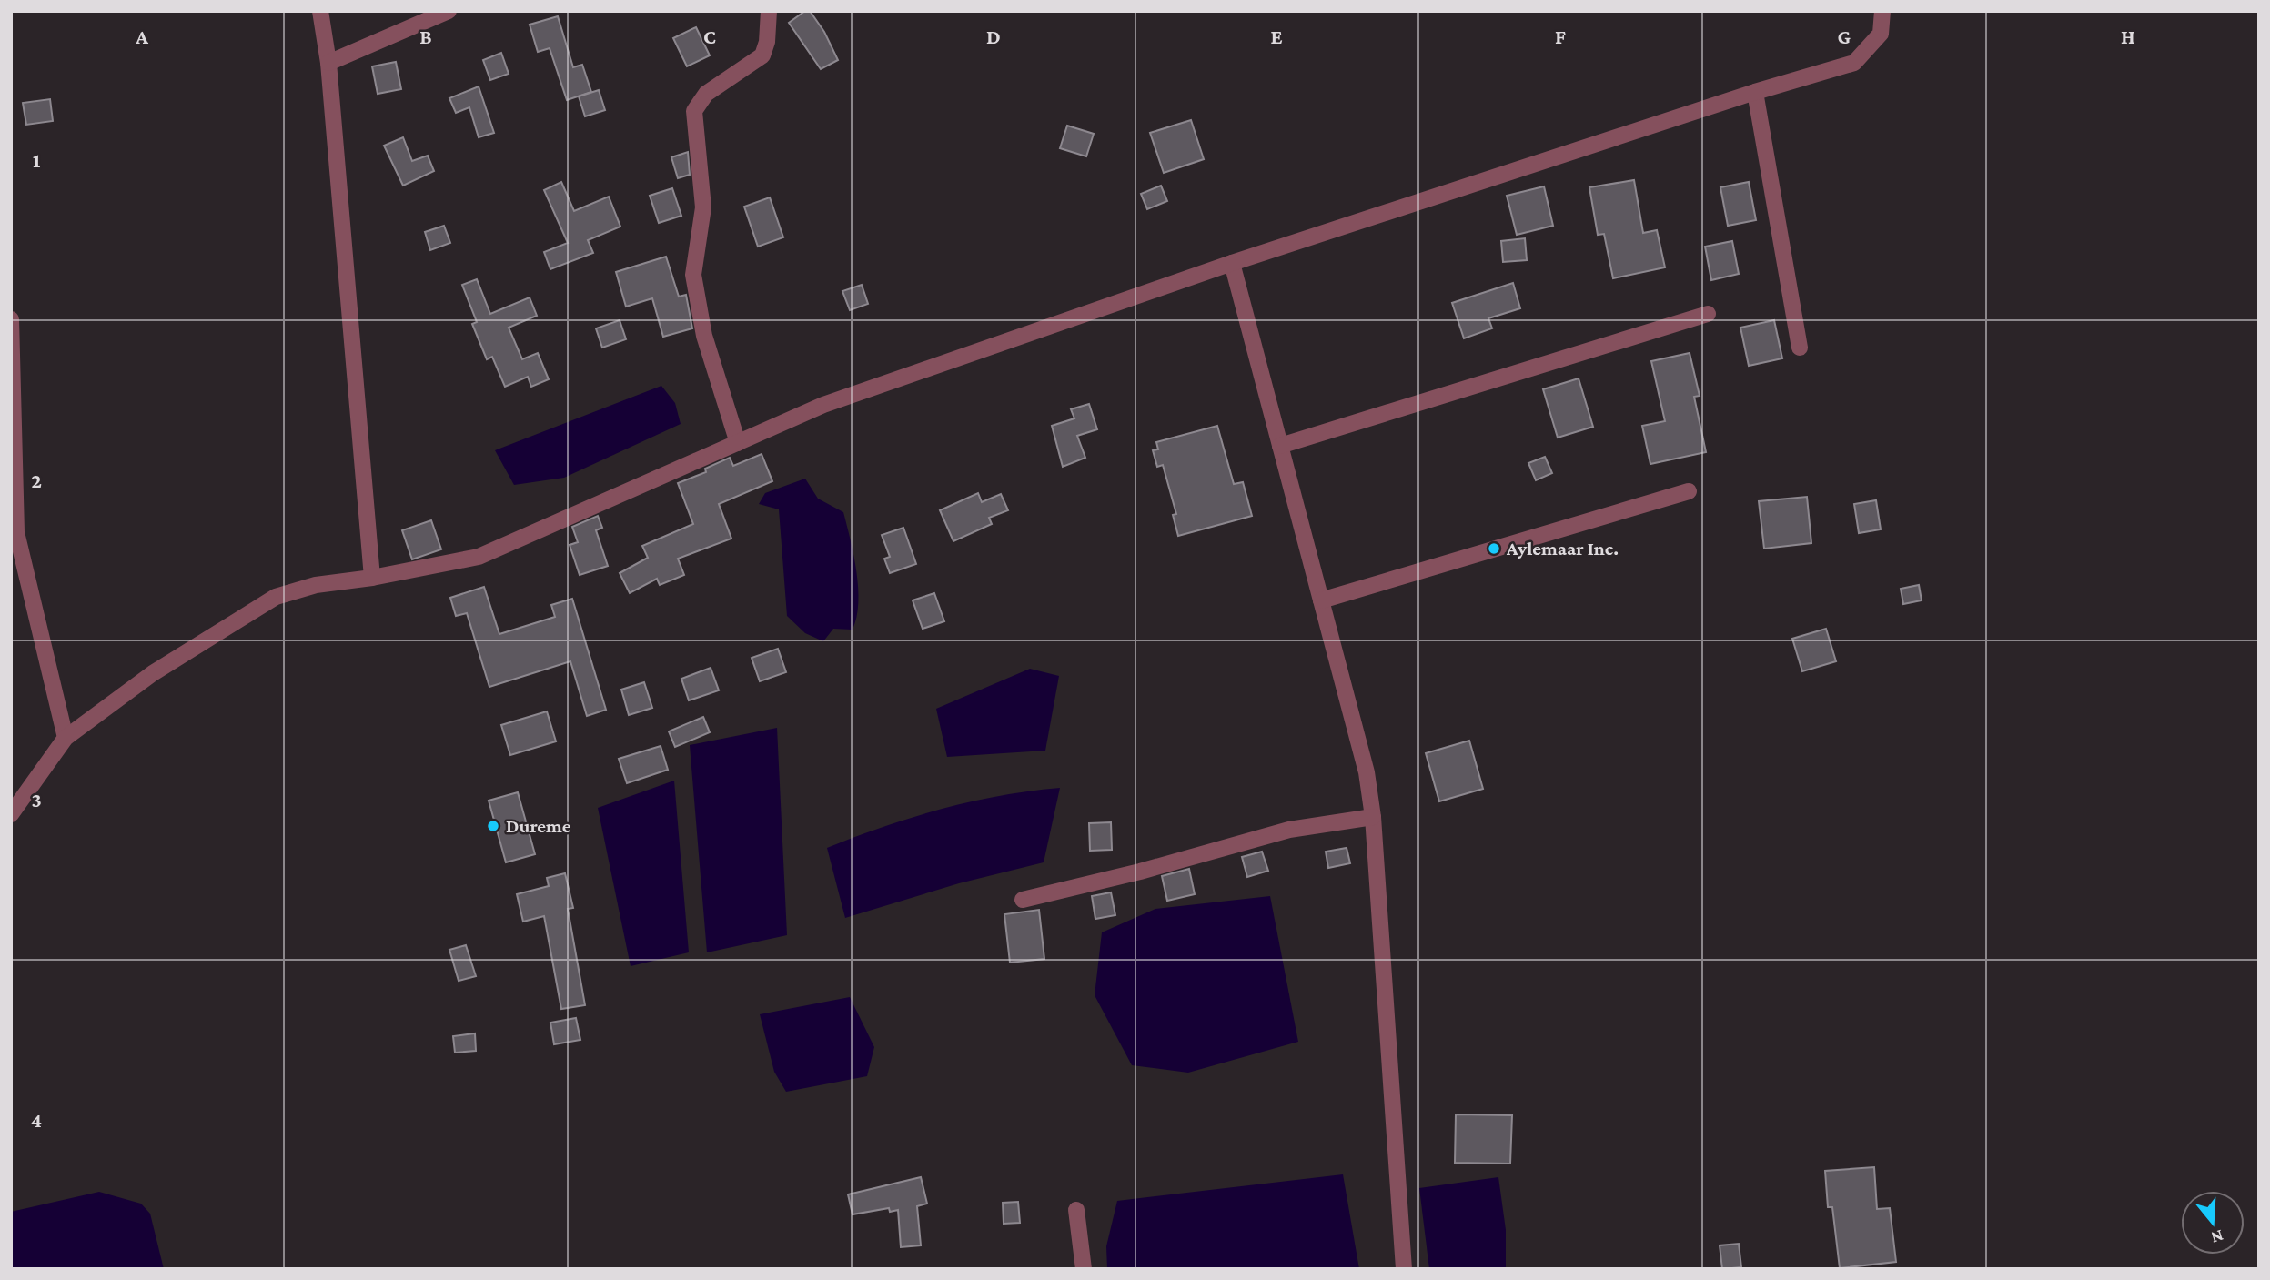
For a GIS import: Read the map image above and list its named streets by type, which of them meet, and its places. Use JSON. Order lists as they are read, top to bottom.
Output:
{
  "places": ["Aylemaar Inc.", "Dureme"],
  "north": "bottom",
  "grid": {
    "columns": [
      "A",
      "B",
      "C",
      "D",
      "E",
      "F",
      "G",
      "H"
    ],
    "rows": [
      "1",
      "2",
      "3",
      "4"
    ]
  }
}
